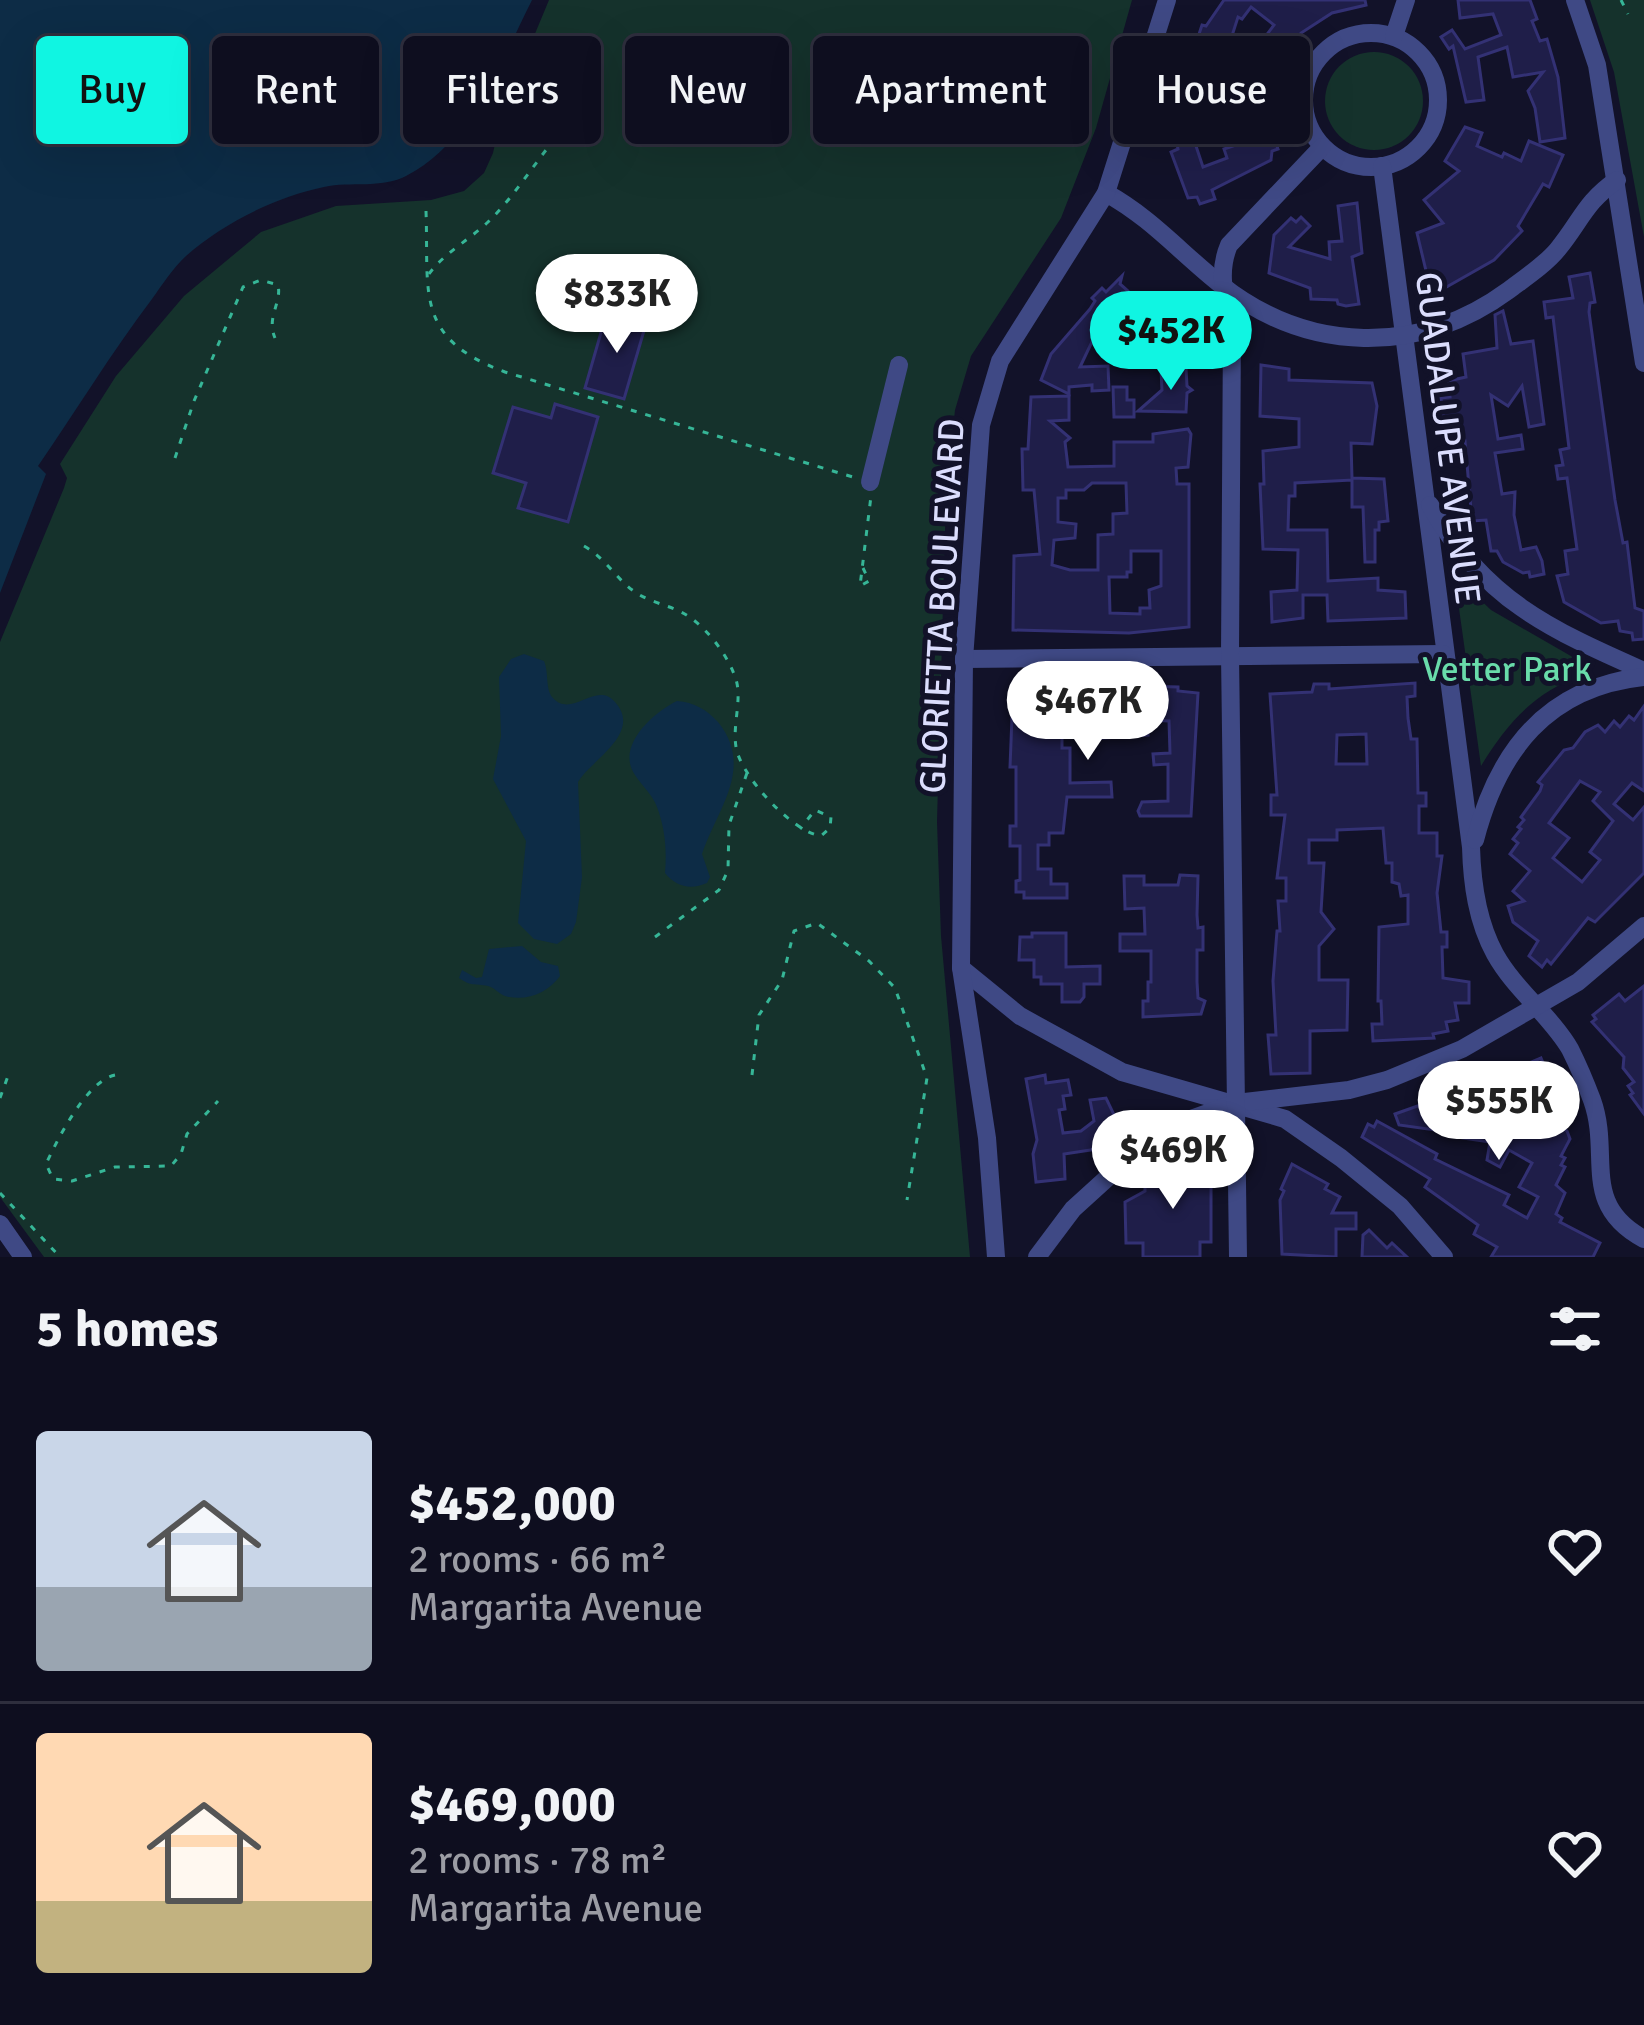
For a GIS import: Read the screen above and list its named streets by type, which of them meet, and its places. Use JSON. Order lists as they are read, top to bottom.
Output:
{
  "streets": {
    "street": ["GUADALUPE AVENUE", "GLORIETTA BOULEVARD"]
  },
  "parks": ["Vetter Park"],
  "page": {
    "chip": [
      "Buy",
      "Rent",
      "Filters",
      "New",
      "Apartment",
      "House"
    ],
    "price": [
      "$833K",
      "$452K",
      "$467K",
      "$555K",
      "$469K"
    ],
    "heading": "5 homes",
    "list": [
      {
        "name": "$452,000",
        "note": "2 rooms · 66 m² · Margarita Avenue"
      },
      {
        "name": "$469,000",
        "note": "2 rooms · 78 m² · Margarita Avenue"
      }
    ]
  }
}
